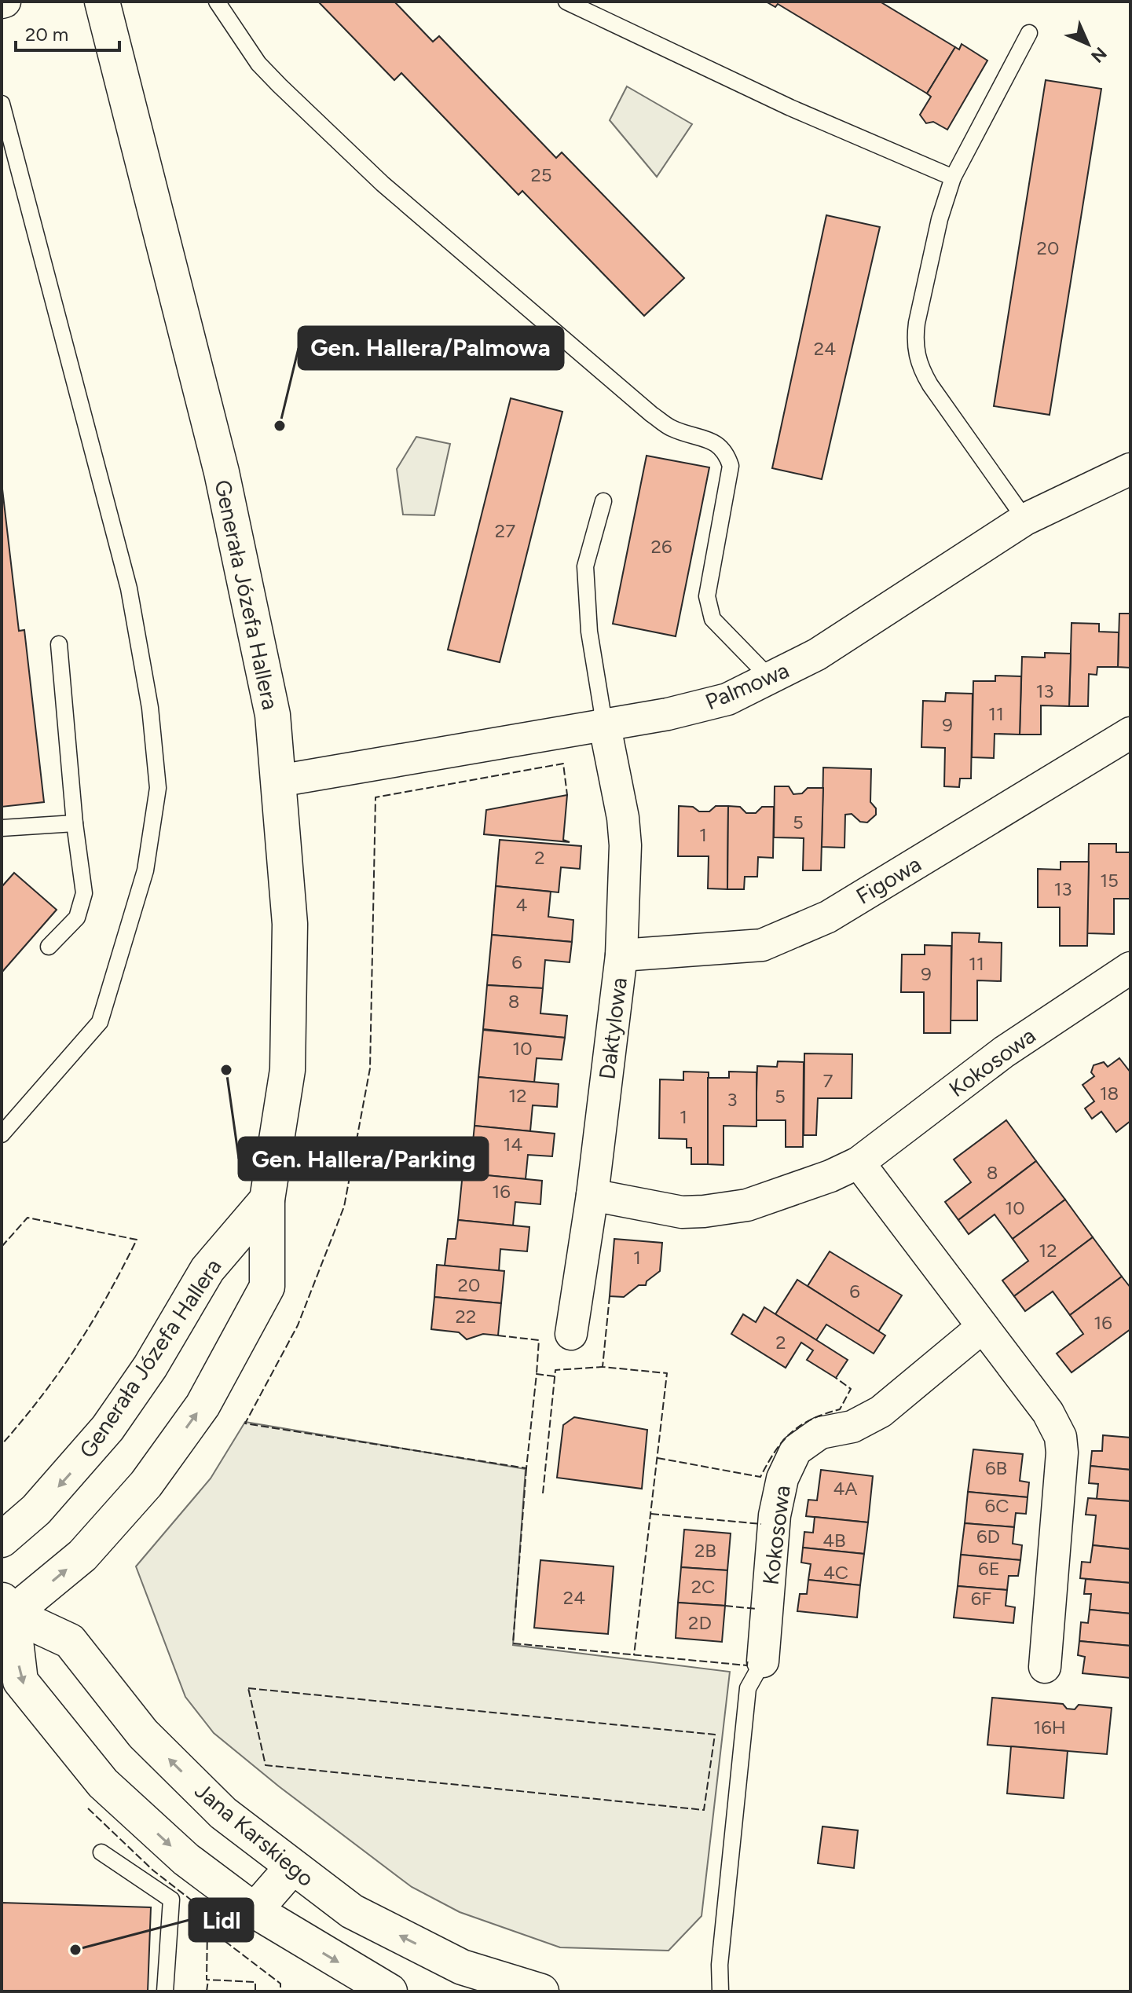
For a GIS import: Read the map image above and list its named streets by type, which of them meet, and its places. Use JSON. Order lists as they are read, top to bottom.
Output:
{
  "streets": {
    "main road": ["Generała Józefa Hallera", "Jana Karskiego"],
    "street": [
      "Palmowa",
      "Figowa",
      "Daktylowa",
      "Kokosowa"
    ]
  },
  "crossings": [
    ["Generała Józefa Hallera", "Palmowa"],
    ["Generała Józefa Hallera", "Jana Karskiego"],
    ["Palmowa", "Daktylowa"],
    ["Figowa", "Daktylowa"],
    ["Daktylowa", "Kokosowa"]
  ],
  "places": ["Gen. Hallera/Palmowa", "Gen. Hallera/Parking", "Lidl"],
  "house_numbers": [
    "25",
    "20",
    "24",
    "27",
    "26",
    "13",
    "11",
    "9",
    "5",
    "1",
    "2",
    "15",
    "13",
    "4",
    "6",
    "11",
    "9",
    "8",
    "10",
    "7",
    "18",
    "12",
    "5",
    "3",
    "1",
    "14",
    "8",
    "16",
    "10",
    "12",
    "1",
    "20",
    "6",
    "22",
    "16",
    "2",
    "6B",
    "4A",
    "6C",
    "6D",
    "4B",
    "2B",
    "6E",
    "4C",
    "2C",
    "24",
    "6F",
    "2D",
    "16H"
  ],
  "scale_bar": "20 m",
  "north": "bottom right"
}
